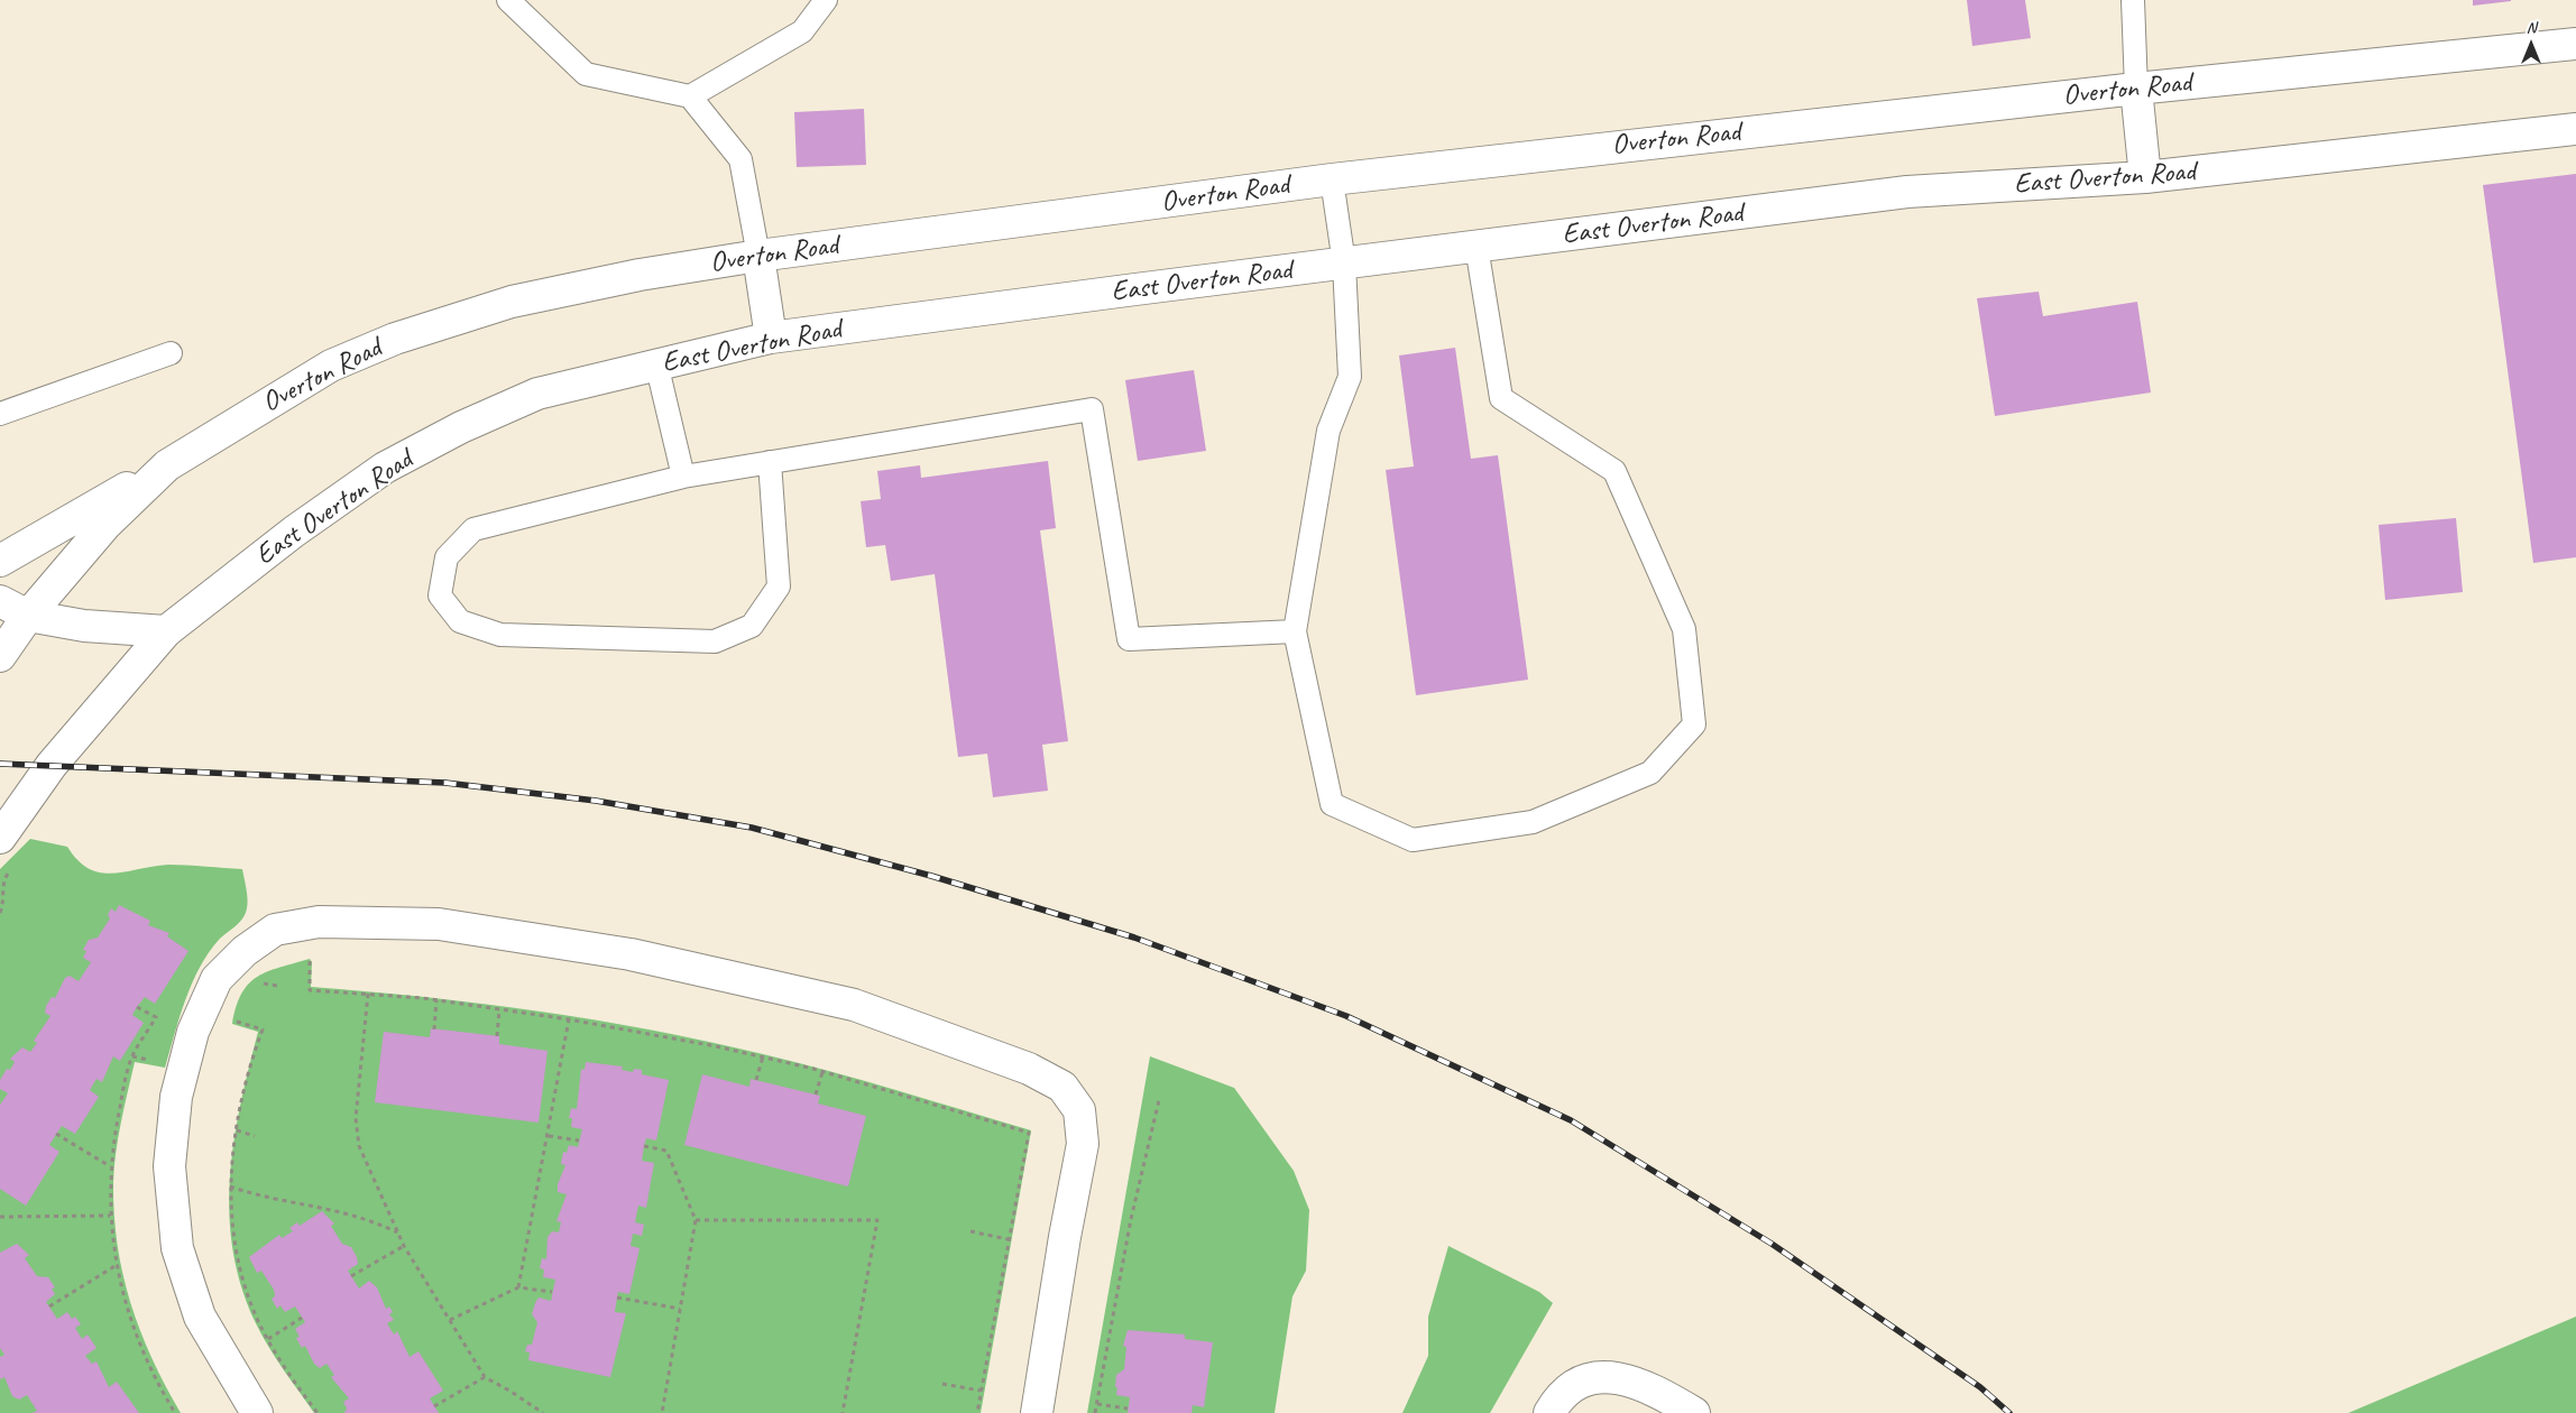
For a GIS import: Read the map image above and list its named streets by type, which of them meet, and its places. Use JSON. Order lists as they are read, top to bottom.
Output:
{
  "streets": {
    "street": ["Overton Road", "East Overton Road"]
  },
  "north": "top"
}
